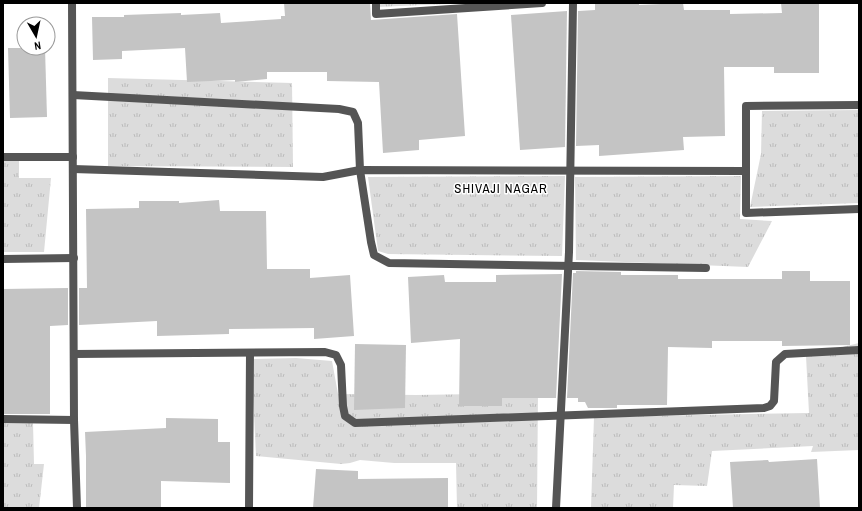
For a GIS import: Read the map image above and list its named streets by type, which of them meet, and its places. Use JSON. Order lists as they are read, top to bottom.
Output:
{
  "districts": ["SHIVAJI NAGAR"],
  "north": "bottom"
}
